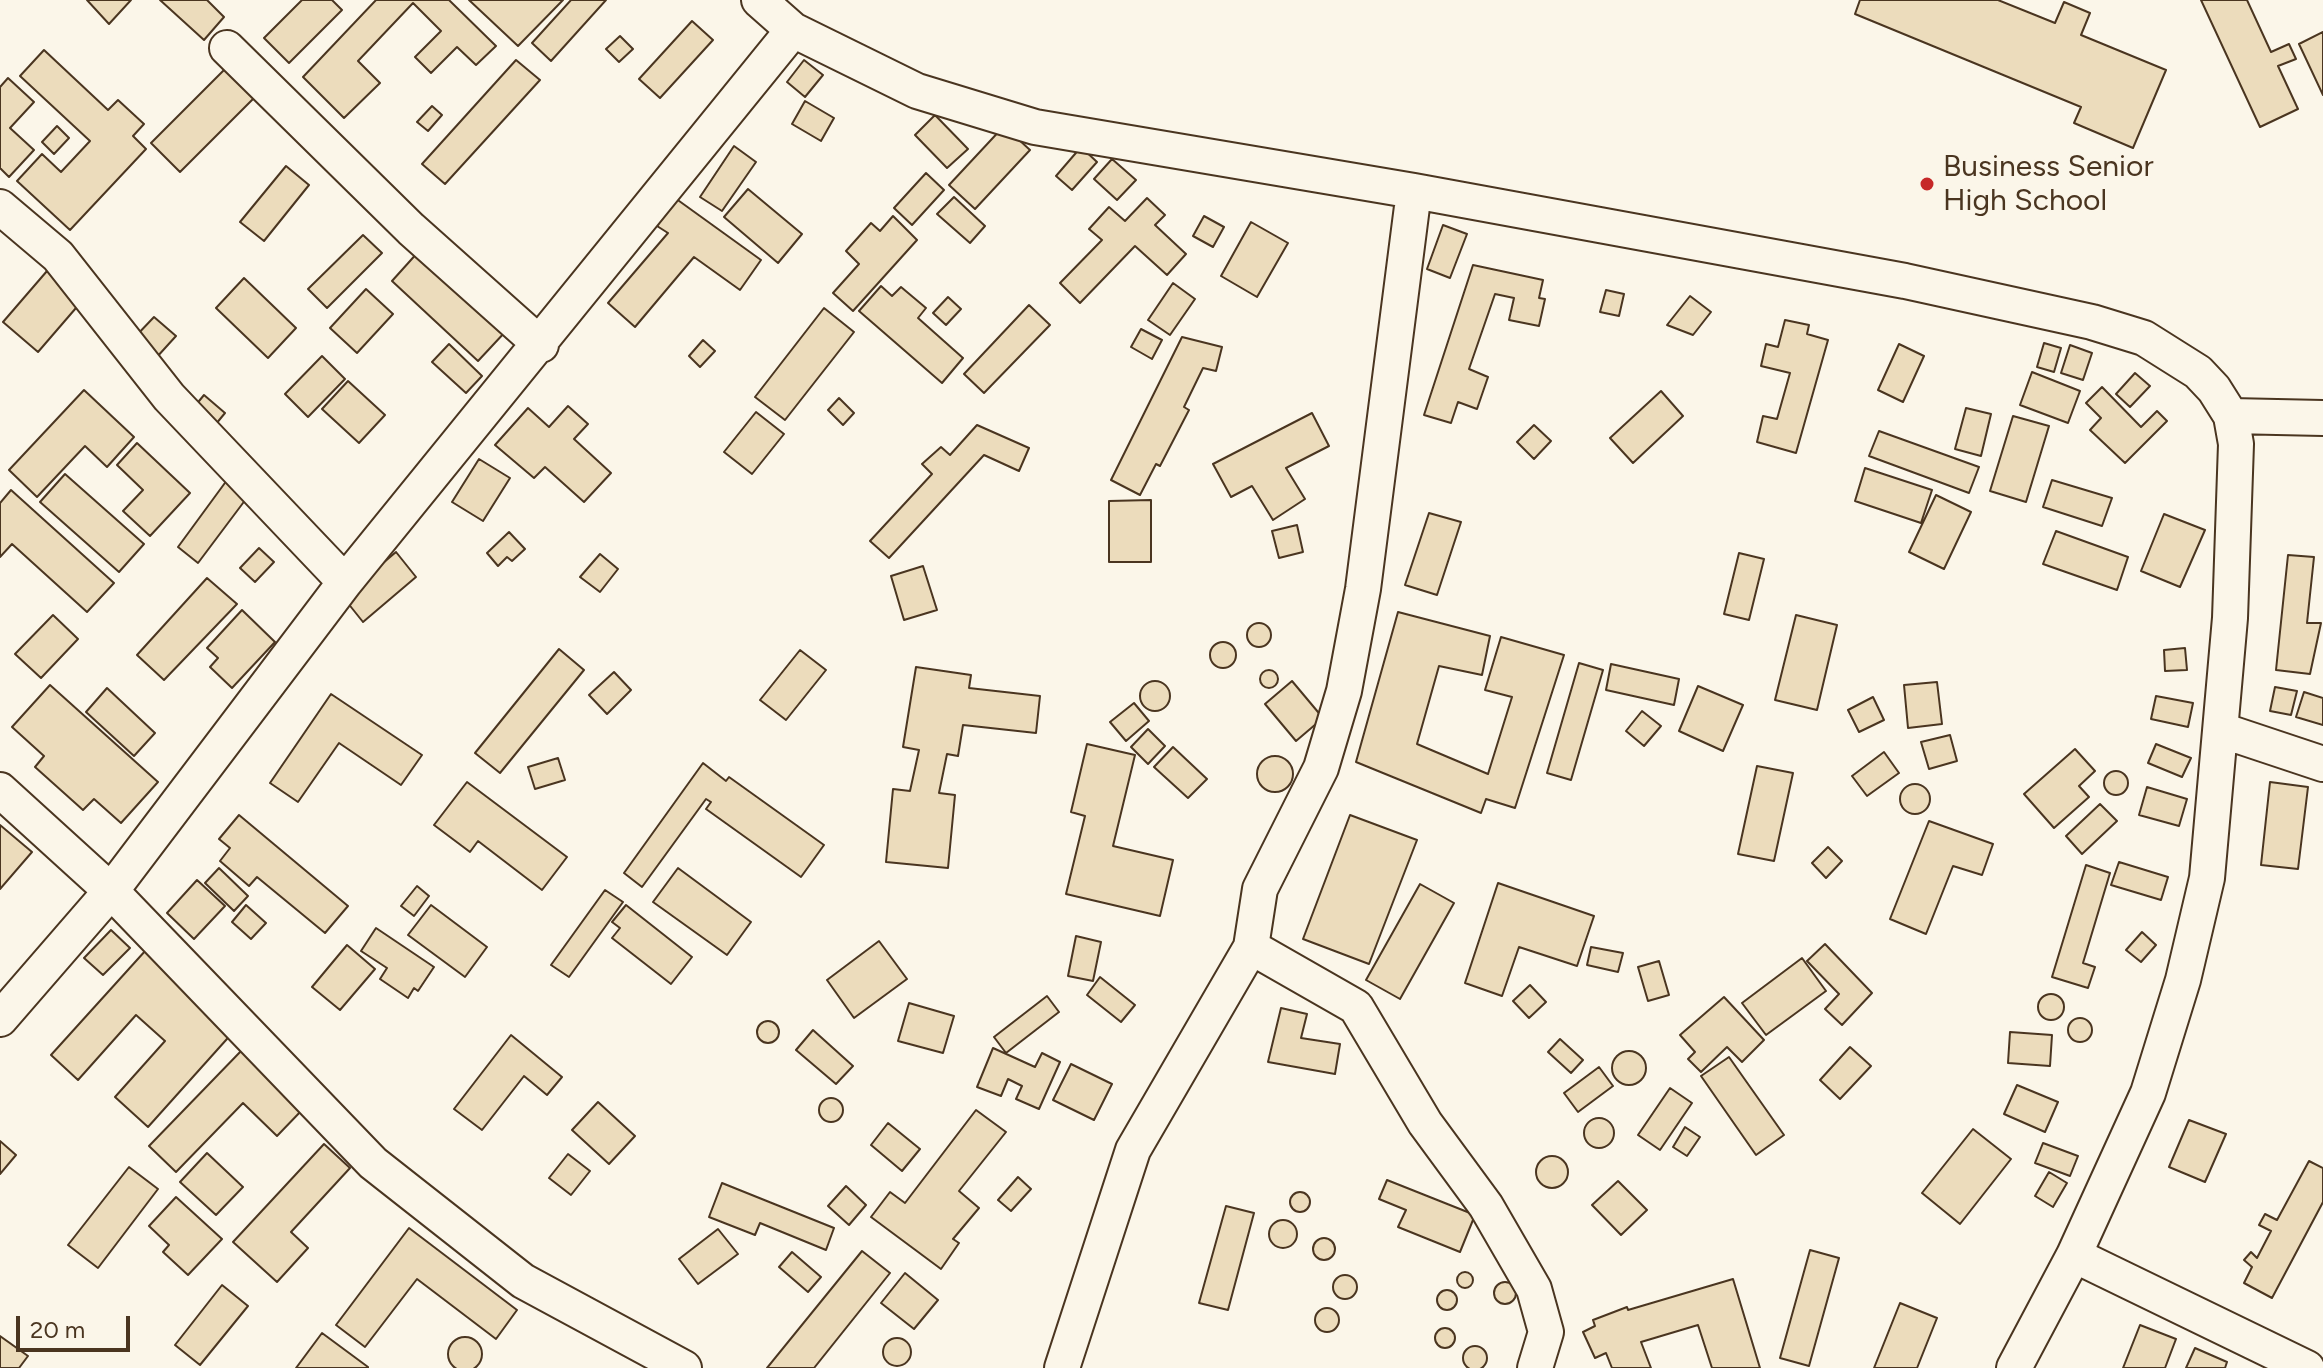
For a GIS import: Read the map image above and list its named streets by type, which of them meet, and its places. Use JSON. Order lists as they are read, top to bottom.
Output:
{
  "places": ["Business Senior High School"],
  "scale_bar": "20 m"
}
